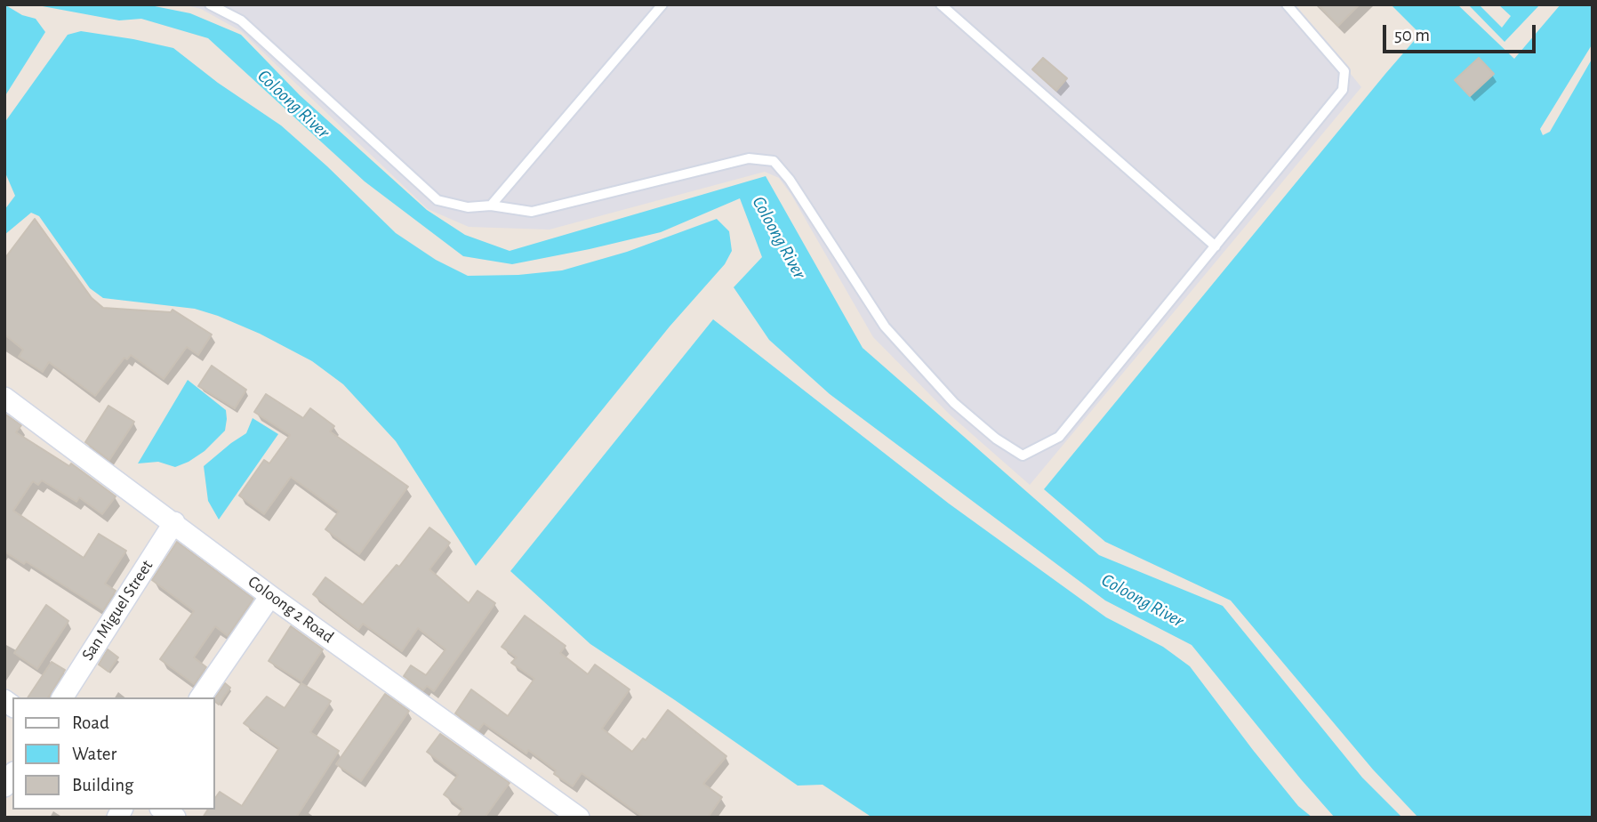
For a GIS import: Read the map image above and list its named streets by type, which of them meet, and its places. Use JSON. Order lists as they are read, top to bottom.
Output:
{
  "streets": {
    "street": ["Coloong 2 Road", "San Miguel Street"]
  },
  "crossings": [
    ["Coloong 2 Road", "San Miguel Street"]
  ],
  "water": ["Coloong River"],
  "legend": ["Road", "Water", "Building"],
  "scale_bar": "50 m"
}
